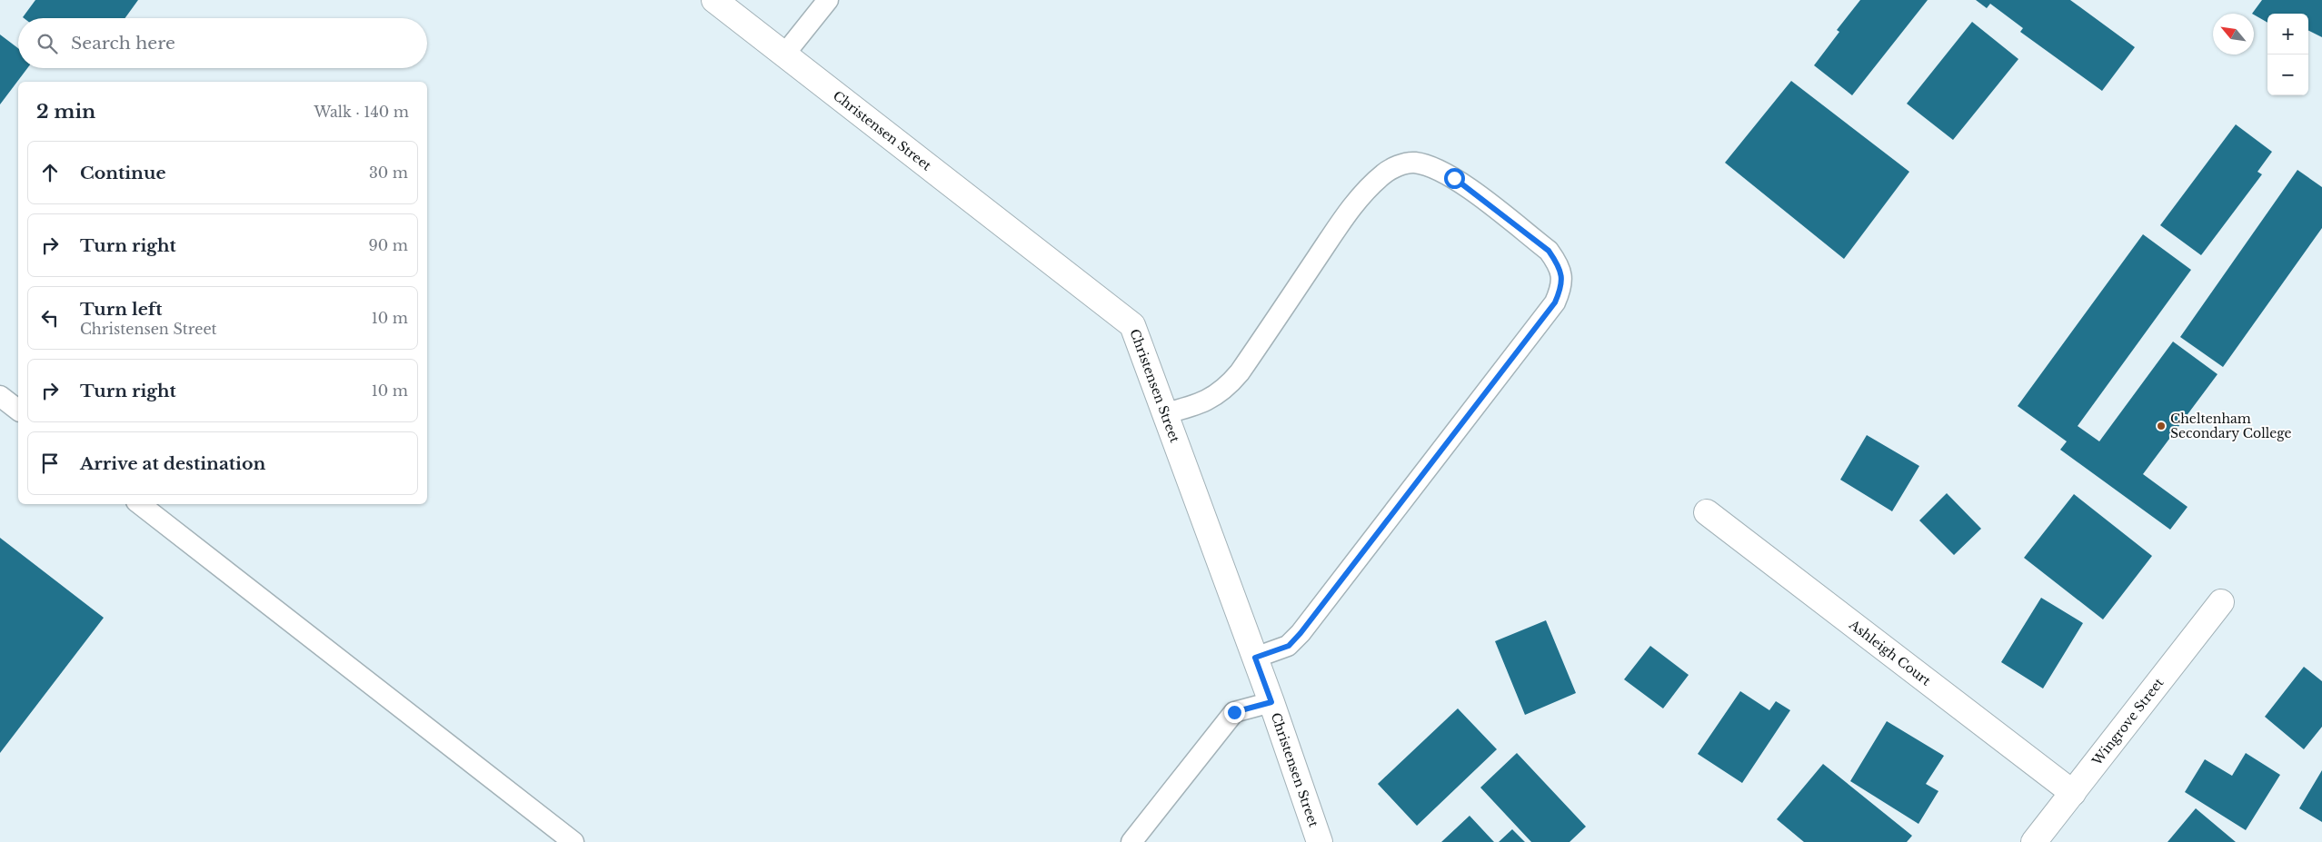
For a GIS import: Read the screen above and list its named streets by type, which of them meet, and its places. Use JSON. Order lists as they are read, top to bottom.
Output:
{
  "streets": {
    "street": ["Christensen Street", "Ashleigh Court", "Wingrove Street"]
  },
  "crossings": [
    ["Ashleigh Court", "Wingrove Street"]
  ],
  "places": ["Cheltenham Secondary College"],
  "north": "top left",
  "page": {
    "map_buttons": ["+", "−"],
    "search": "Search here",
    "heading": ["2 min", "Walk · 140 m"],
    "list": [
      ["Continue", "30 m"],
      ["Turn right", "90 m"],
      ["Turn left", "Christensen Street", "10 m"],
      ["Turn right", "10 m"],
      "Arrive at destination"
    ]
  }
}
